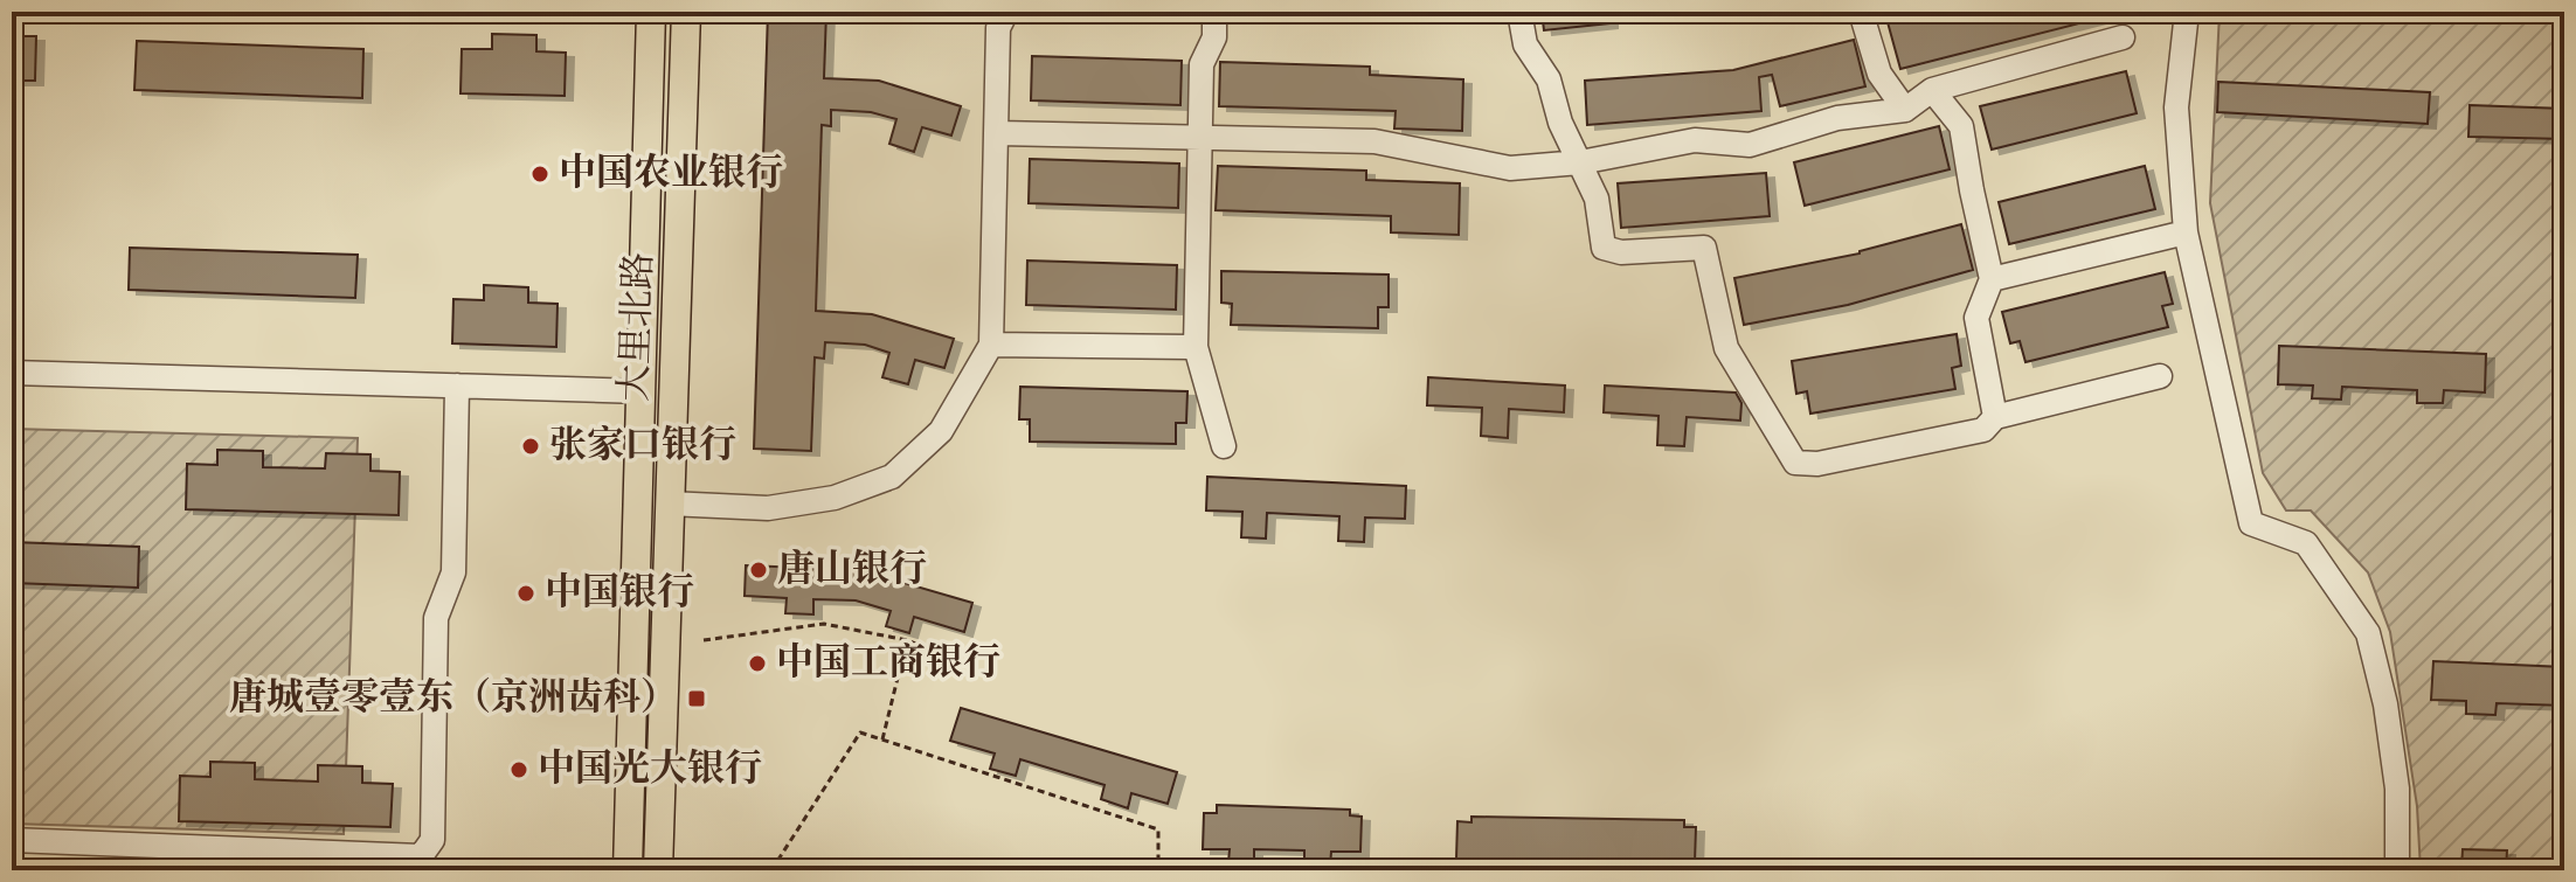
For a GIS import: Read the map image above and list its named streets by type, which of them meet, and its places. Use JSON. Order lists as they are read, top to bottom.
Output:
{
  "streets": {
    "main road": ["大里北路"]
  },
  "places": {
    "other": [
      "中国农业银行",
      "张家口银行",
      "唐山银行",
      "中国银行",
      "中国工商银行",
      "中国光大银行"
    ],
    "transit": ["唐城壹零壹东（京洲齿科）"]
  }
}
